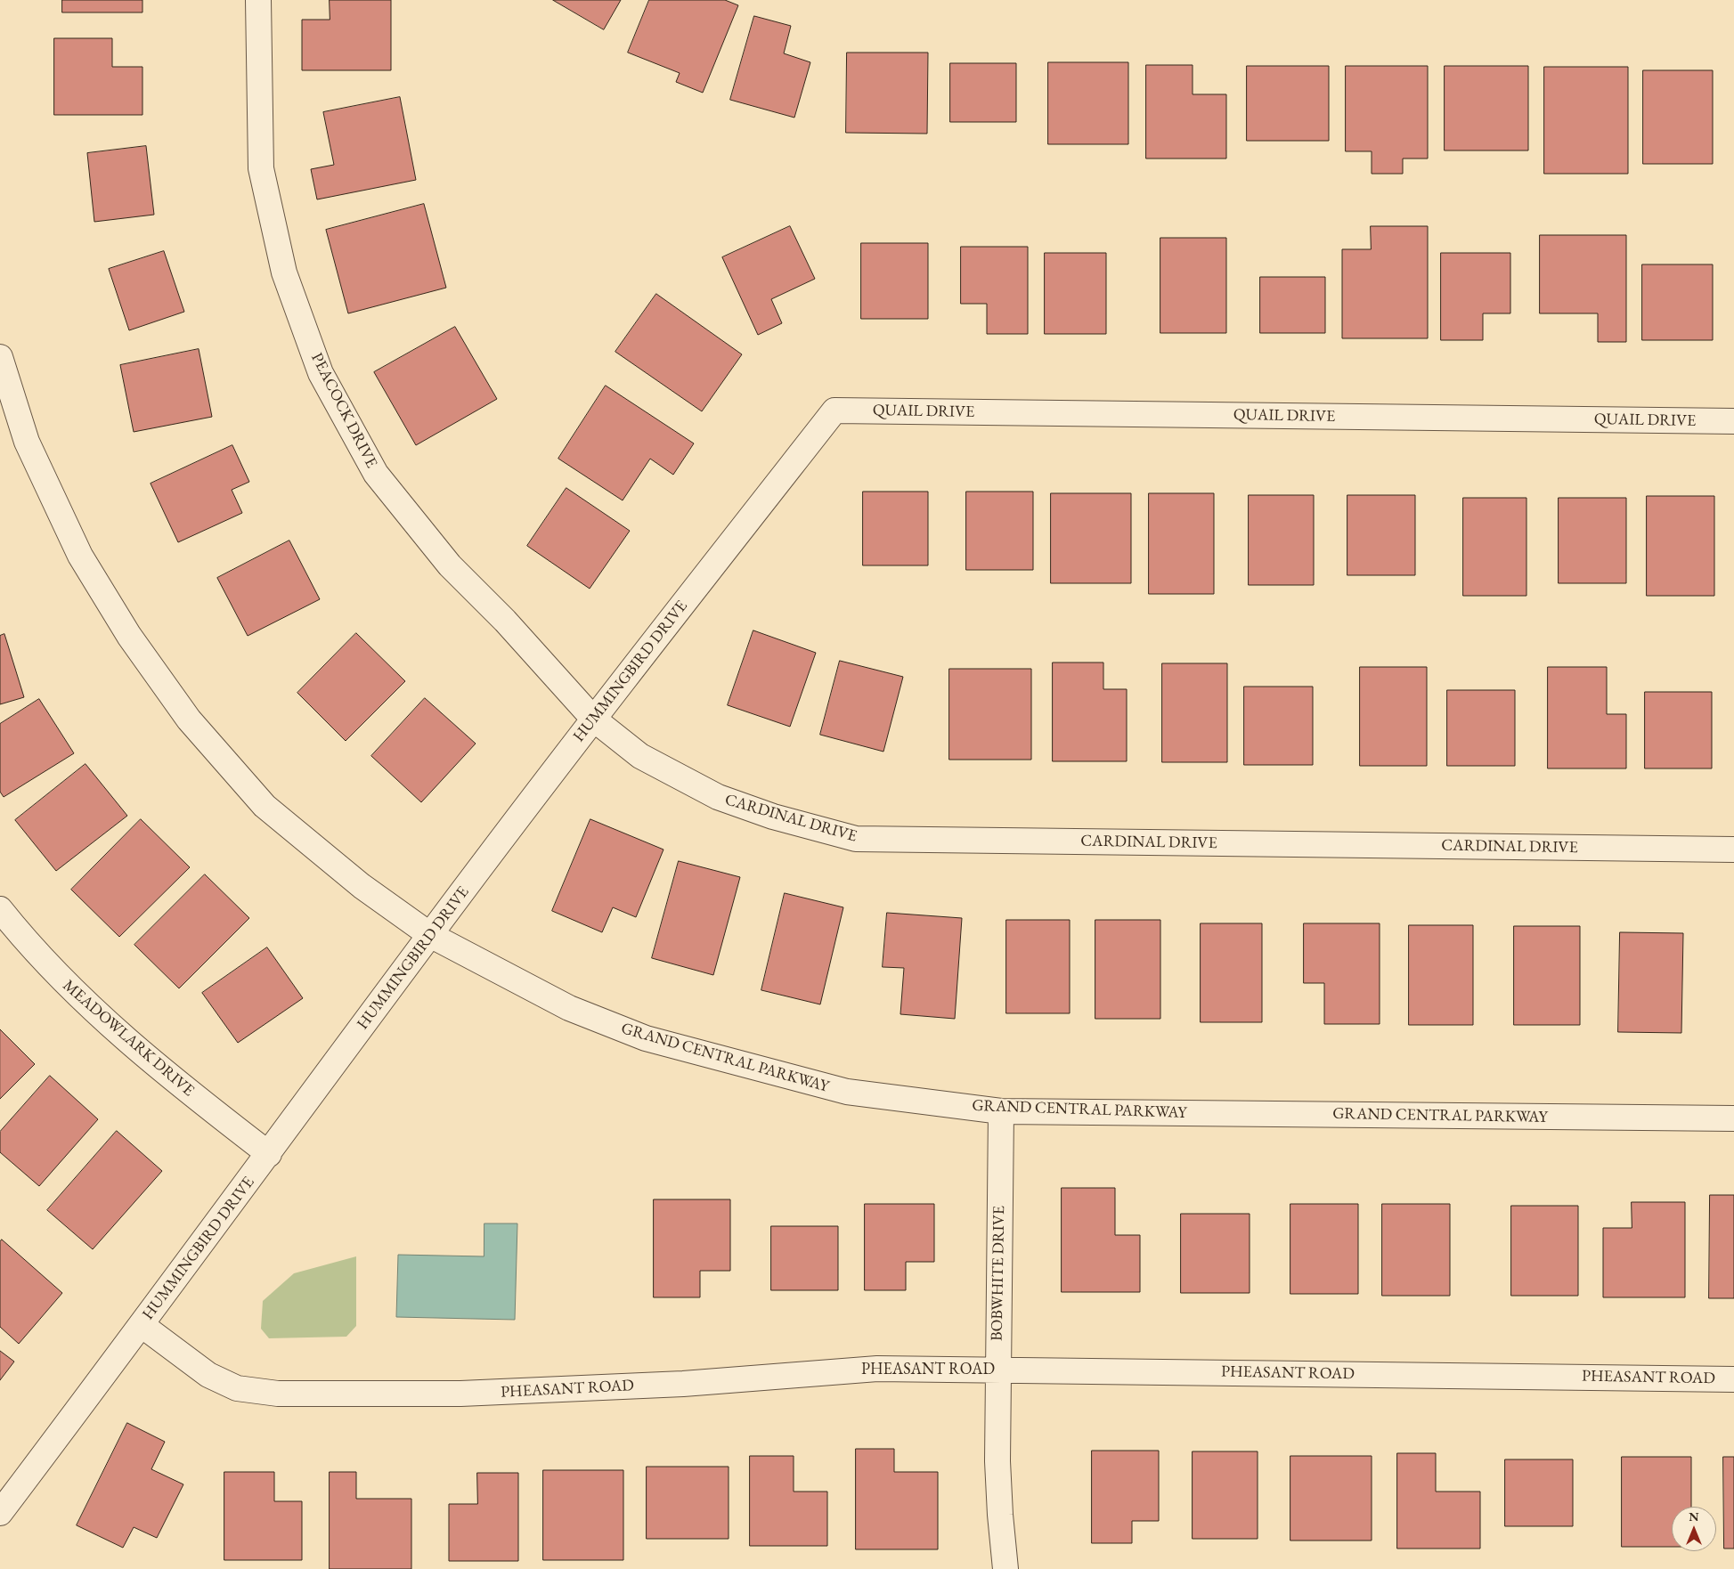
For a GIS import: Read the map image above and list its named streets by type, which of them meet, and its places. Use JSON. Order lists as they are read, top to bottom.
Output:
{
  "streets": {
    "street": [
      "PEACOCK DRIVE",
      "QUAIL DRIVE",
      "HUMMINGBIRD DRIVE",
      "CARDINAL DRIVE",
      "MEADOWLARK DRIVE",
      "GRAND CENTRAL PARKWAY",
      "BOBWHITE DRIVE",
      "PHEASANT ROAD"
    ]
  },
  "crossings": [
    ["PEACOCK DRIVE", "HUMMINGBIRD DRIVE"],
    ["PEACOCK DRIVE", "CARDINAL DRIVE"],
    ["QUAIL DRIVE", "HUMMINGBIRD DRIVE"],
    ["HUMMINGBIRD DRIVE", "CARDINAL DRIVE"],
    ["HUMMINGBIRD DRIVE", "MEADOWLARK DRIVE"],
    ["HUMMINGBIRD DRIVE", "GRAND CENTRAL PARKWAY"],
    ["HUMMINGBIRD DRIVE", "PHEASANT ROAD"],
    ["GRAND CENTRAL PARKWAY", "BOBWHITE DRIVE"],
    ["BOBWHITE DRIVE", "PHEASANT ROAD"]
  ],
  "north": "top"
}
